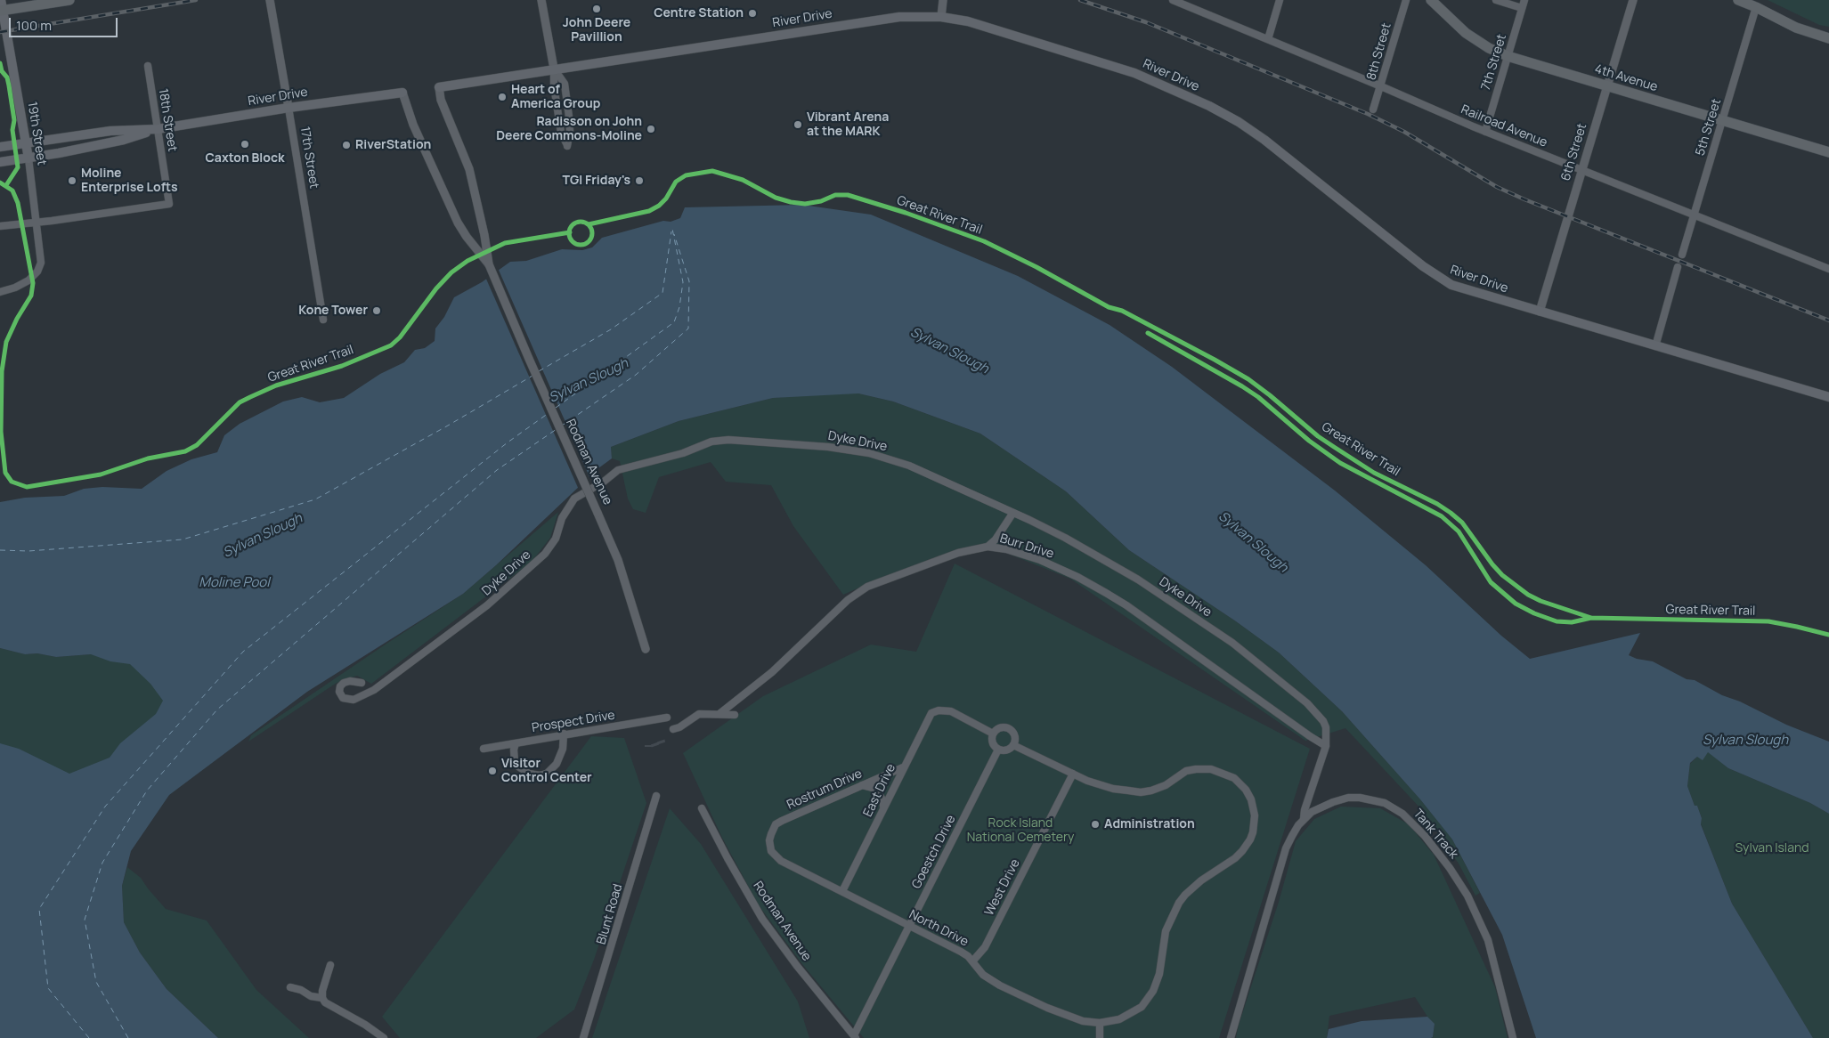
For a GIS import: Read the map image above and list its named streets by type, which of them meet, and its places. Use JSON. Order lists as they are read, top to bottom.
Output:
{
  "streets": {
    "main road": ["River Drive", "4th Avenue", "19th Street"],
    "street": [
      "8th Street",
      "7th Street",
      "18th Street",
      "Railroad Avenue",
      "5th Street",
      "6th Street",
      "17th Street",
      "Dyke Drive",
      "Rodman Avenue",
      "Burr Drive",
      "Prospect Drive",
      "Rostrum Drive",
      "East Drive",
      "Tank Track",
      "Goestch Drive",
      "West Drive",
      "Blunt Road",
      "North Drive"
    ],
    "cycle path": ["Great River Trail"]
  },
  "crossings": [
    ["River Drive", "18th Street"],
    ["River Drive", "19th Street"],
    ["River Drive", "6th Street"],
    ["River Drive", "17th Street"],
    ["8th Street", "Railroad Avenue"],
    ["7th Street", "4th Avenue"],
    ["7th Street", "Railroad Avenue"],
    ["4th Avenue", "5th Street"],
    ["4th Avenue", "6th Street"],
    ["18th Street", "19th Street"],
    ["Railroad Avenue", "5th Street"],
    ["Railroad Avenue", "6th Street"],
    ["Dyke Drive", "Burr Drive"],
    ["Dyke Drive", "Tank Track"],
    ["Rodman Avenue", "Goestch Drive"],
    ["Rostrum Drive", "East Drive"],
    ["Rostrum Drive", "North Drive"],
    ["East Drive", "Goestch Drive"],
    ["East Drive", "North Drive"],
    ["Goestch Drive", "North Drive"],
    ["West Drive", "North Drive"]
  ],
  "water": ["Sylvan Slough", "Moline Pool"],
  "parks": ["Rock Island National Cemetery", "Sylvan Island"],
  "places": [
    "John Deere Pavillion",
    "Centre Station",
    "Heart of America Group",
    "Vibrant Arena at the MARK",
    "Radisson on John Deere Commons-Moline",
    "Caxton Block",
    "RiverStation",
    "Moline Enterprise Lofts",
    "TGI Friday's",
    "Kone Tower",
    "Visitor Control Center",
    "Administration"
  ],
  "scale_bar": "100 m"
}
